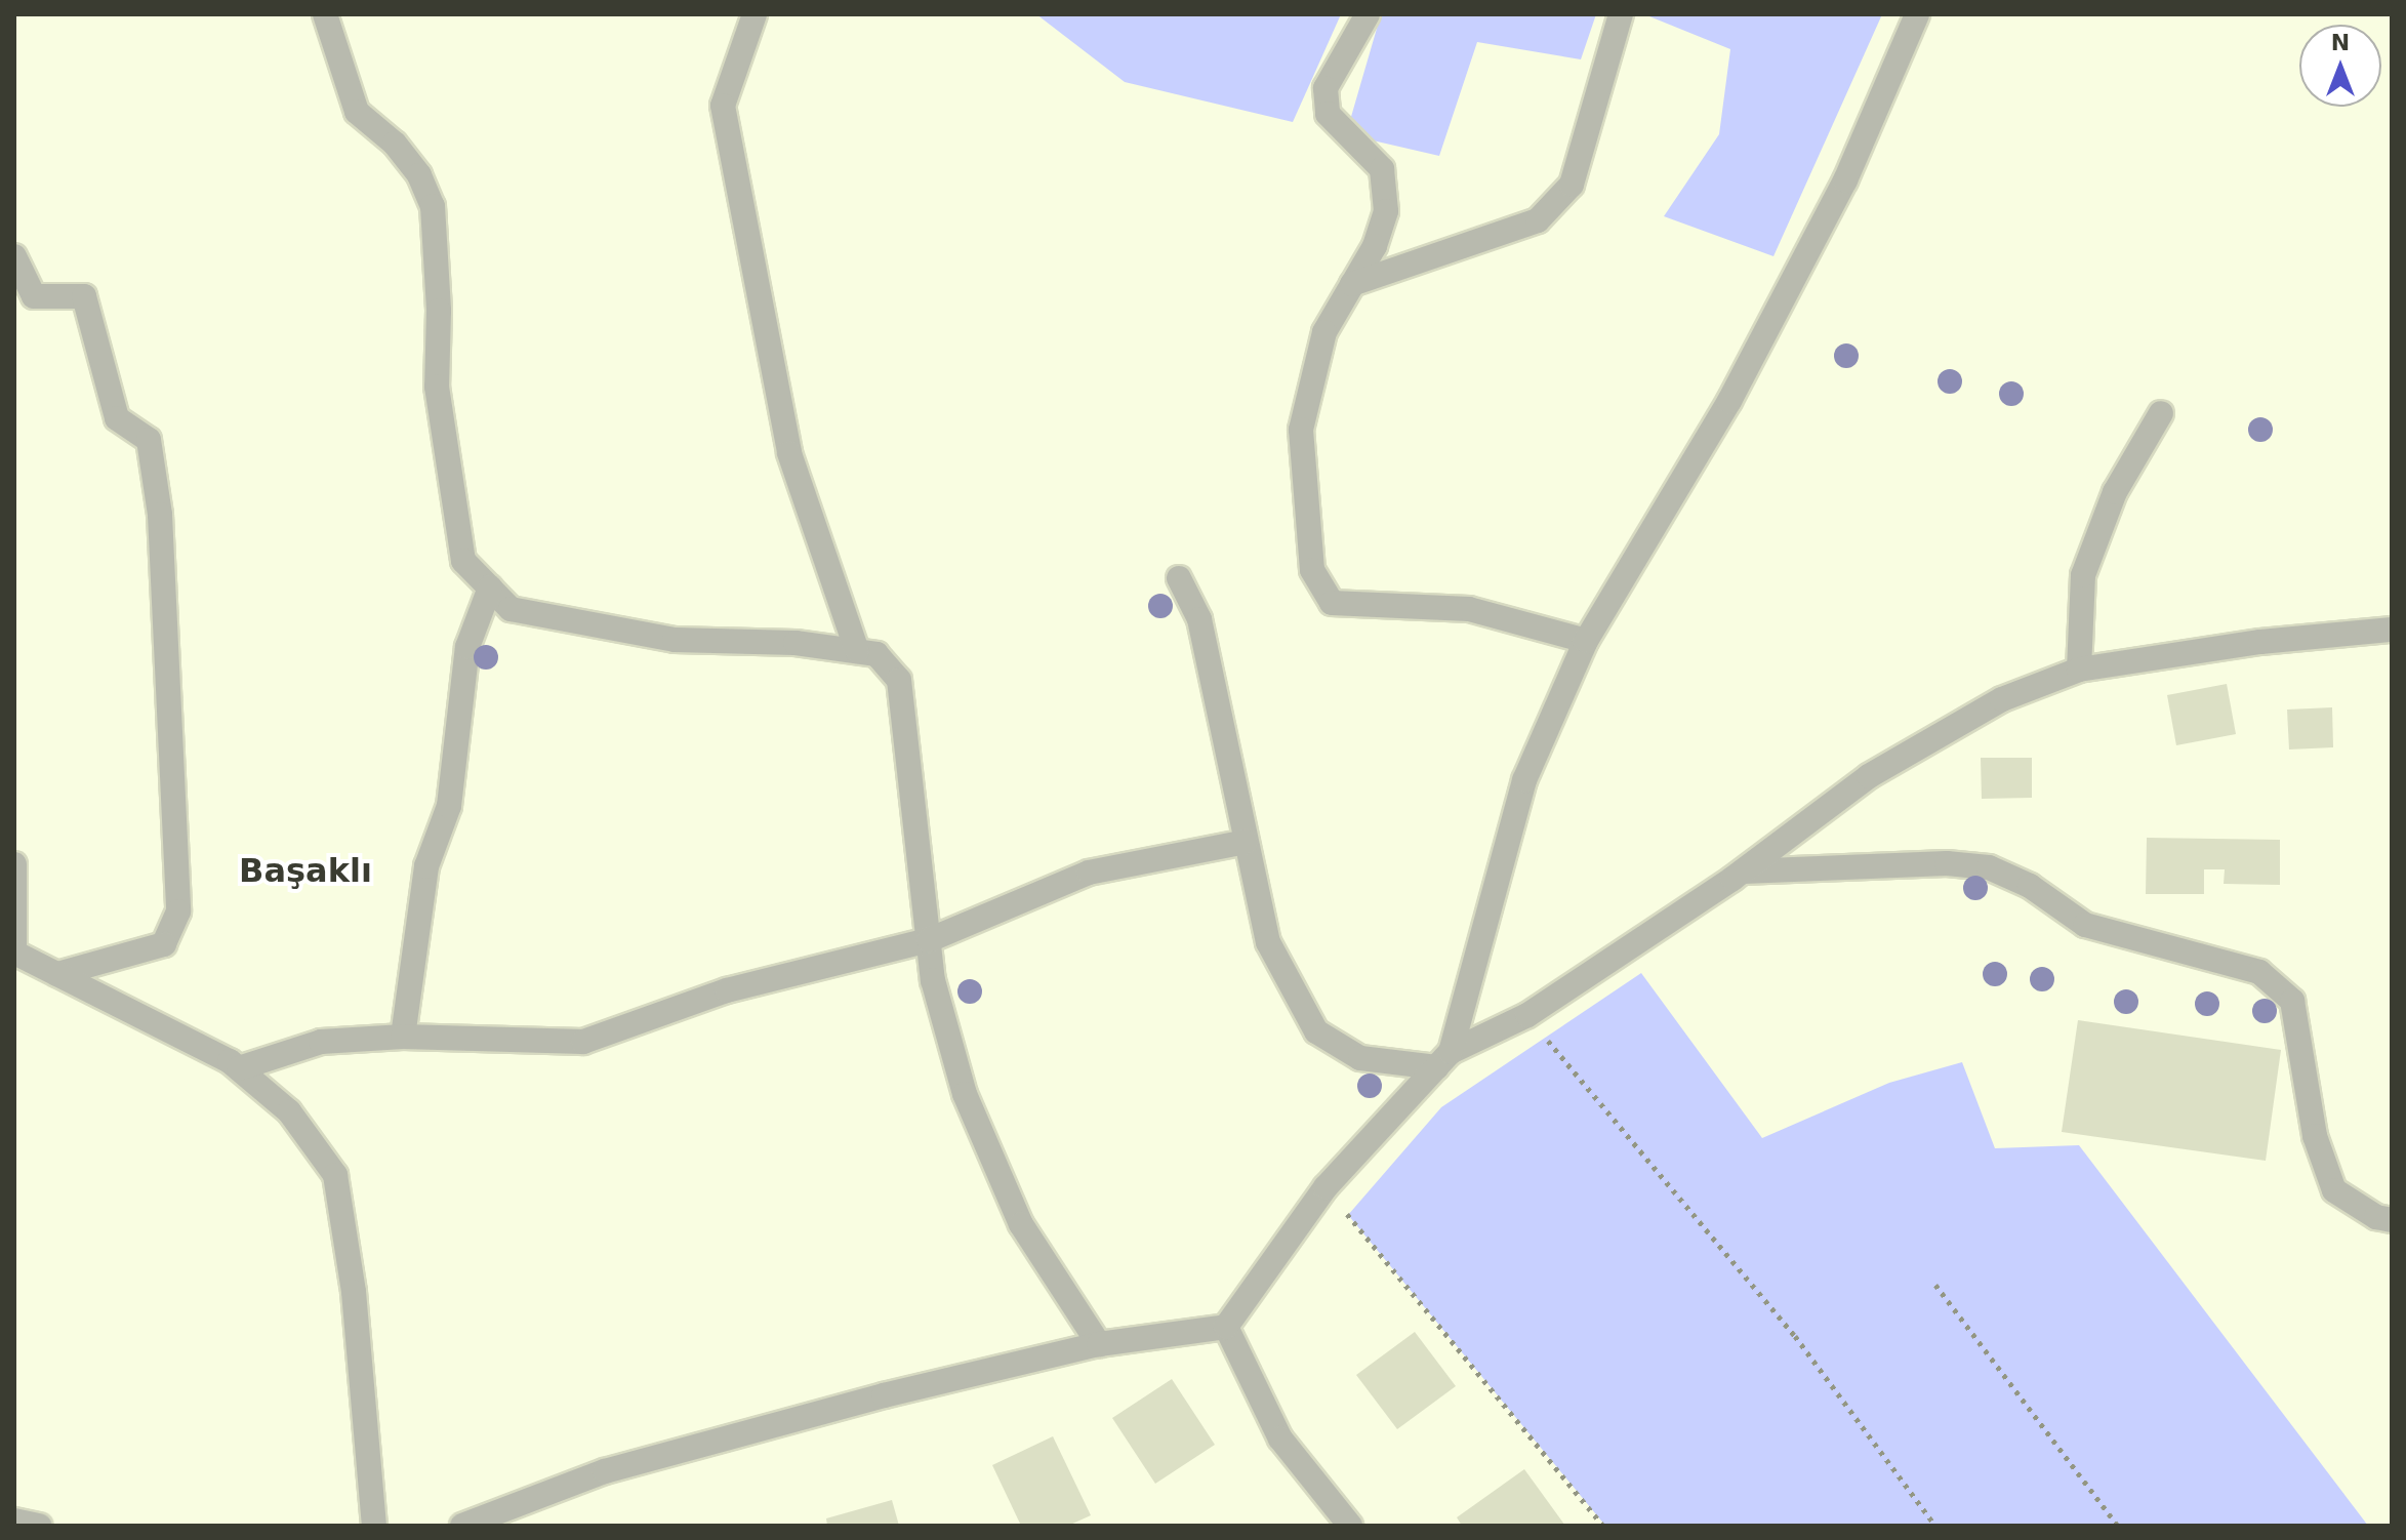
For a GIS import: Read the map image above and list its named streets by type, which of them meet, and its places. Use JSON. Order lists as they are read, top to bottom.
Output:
{
  "districts": ["Başaklı"],
  "north": "top"
}
